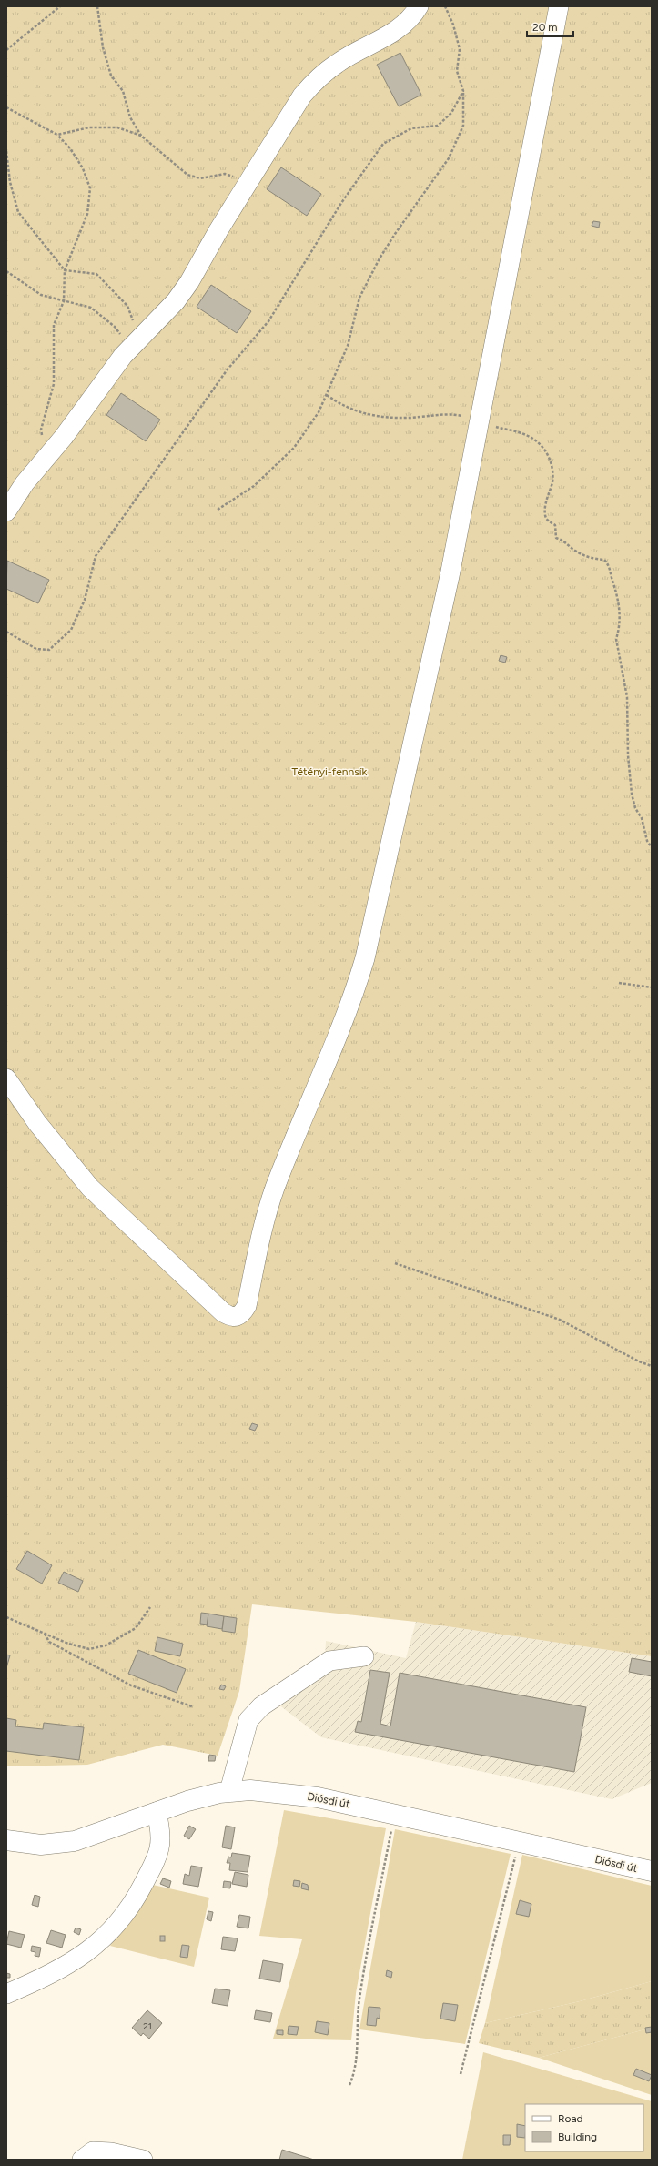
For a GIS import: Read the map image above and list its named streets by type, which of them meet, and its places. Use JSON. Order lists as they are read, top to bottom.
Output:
{
  "streets": {
    "main road": ["Diósdi út"]
  },
  "parks": ["Tétényi-fennsík"],
  "house_numbers": ["21"],
  "legend": ["Road", "Building"],
  "scale_bar": "20 m"
}
